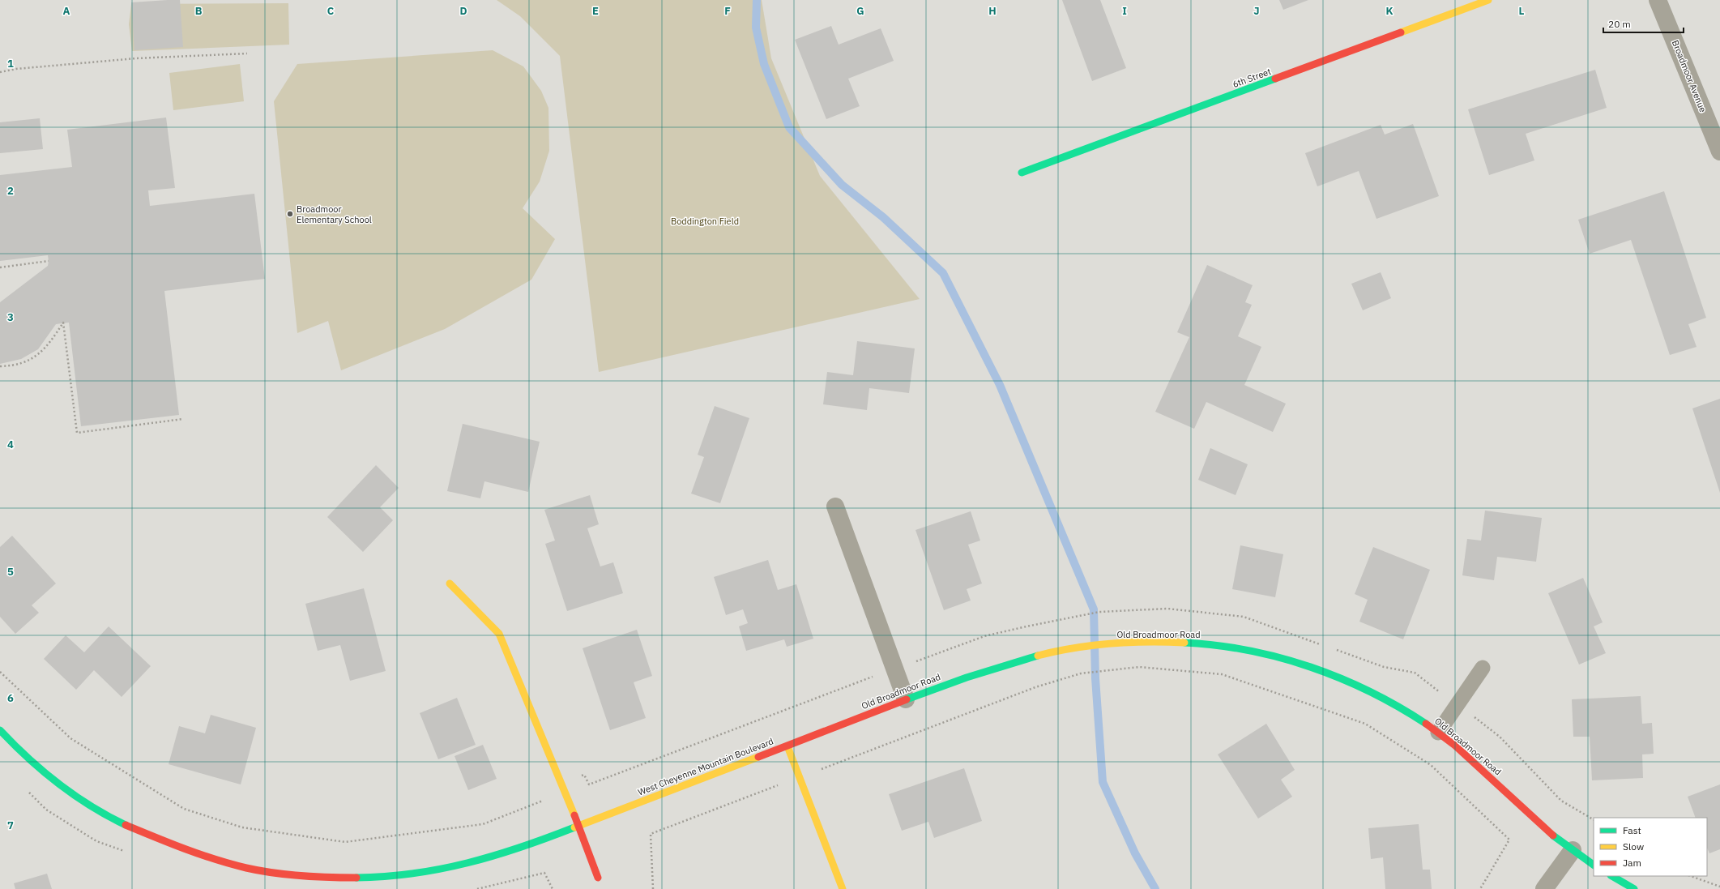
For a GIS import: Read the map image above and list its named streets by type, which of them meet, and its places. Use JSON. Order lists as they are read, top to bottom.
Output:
{
  "streets": {
    "street": [
      "Broadmoor Avenue",
      "6th Street",
      "Old Broadmoor Road",
      "West Cheyenne Mountain Boulevard"
    ]
  },
  "crossings": [
    ["Old Broadmoor Road", "West Cheyenne Mountain Boulevard"]
  ],
  "parks": ["Boddington Field"],
  "places": ["Broadmoor Elementary School"],
  "legend": ["Fast", "Slow", "Jam"],
  "scale_bar": "20 m",
  "grid": {
    "columns": [
      "A",
      "B",
      "C",
      "D",
      "E",
      "F",
      "G",
      "H",
      "I",
      "J",
      "K",
      "L"
    ],
    "rows": [
      "1",
      "2",
      "3",
      "4",
      "5",
      "6",
      "7"
    ]
  }
}
